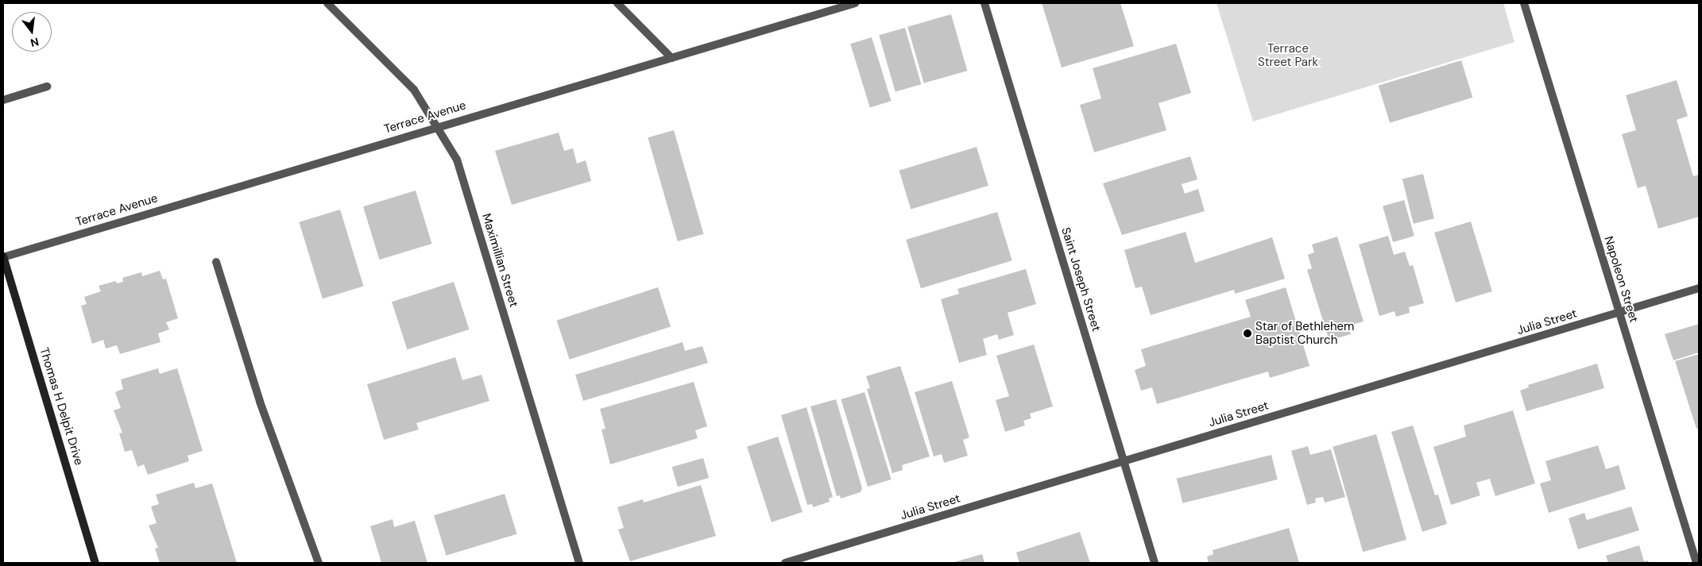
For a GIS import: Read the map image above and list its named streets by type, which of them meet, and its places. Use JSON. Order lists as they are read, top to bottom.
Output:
{
  "streets": {
    "main road": ["Thomas H Delpit Drive"],
    "street": [
      "Terrace Avenue",
      "Maximillian Street",
      "Saint Joseph Street",
      "Napoleon Street",
      "Julia Street"
    ]
  },
  "crossings": [
    ["Terrace Avenue", "Maximillian Street"],
    ["Terrace Avenue", "Thomas H Delpit Drive"],
    ["Saint Joseph Street", "Julia Street"],
    ["Napoleon Street", "Julia Street"]
  ],
  "parks": ["Terrace Street Park"],
  "places": ["Star of Bethlehem Baptist Church"],
  "north": "bottom"
}
